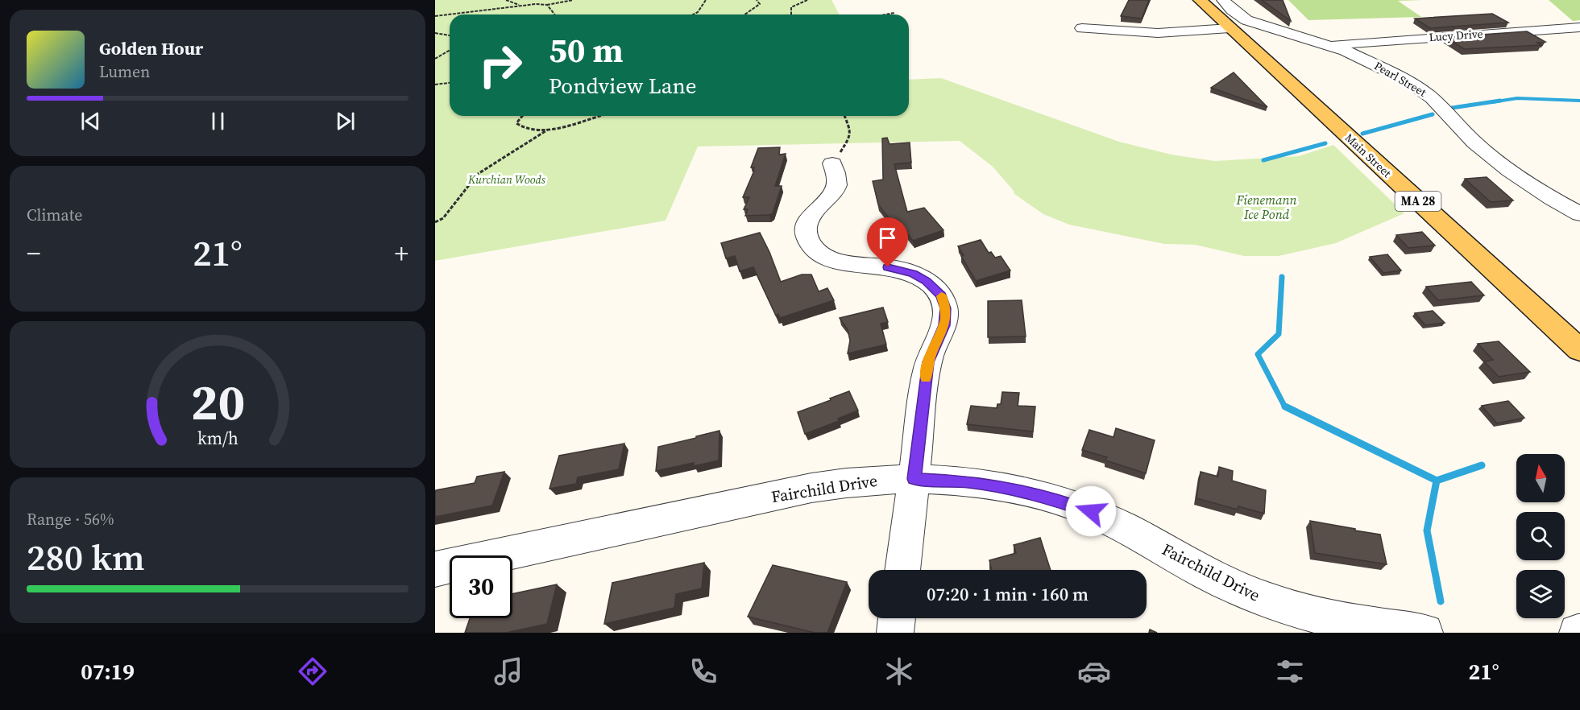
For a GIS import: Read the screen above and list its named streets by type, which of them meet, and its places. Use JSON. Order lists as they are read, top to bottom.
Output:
{
  "streets": {
    "main road": ["Main Street", "MA 28"],
    "street": ["Lucy Drive", "Pearl Street", "Fairchild Drive"]
  },
  "crossings": [
    ["Lucy Drive", "Pearl Street"],
    ["Pearl Street", "Main Street"]
  ],
  "parks": ["Kurchian Woods", "Fienemann Ice Pond"],
  "north": "top",
  "page": {
    "turn": ["50 m", "Pondview Lane"],
    "song": ["Golden Hour", "Lumen"],
    "tile": [
      "Climate",
      ["Range · 56%", "280 km"]
    ],
    "heat": ["−", "21°", "+"],
    "limit": "30",
    "trip": "07:20 · 1 min · 160 m",
    "tabs": ["07:19", "21°"],
    "gauge": ["20", "km/h"]
  }
}
